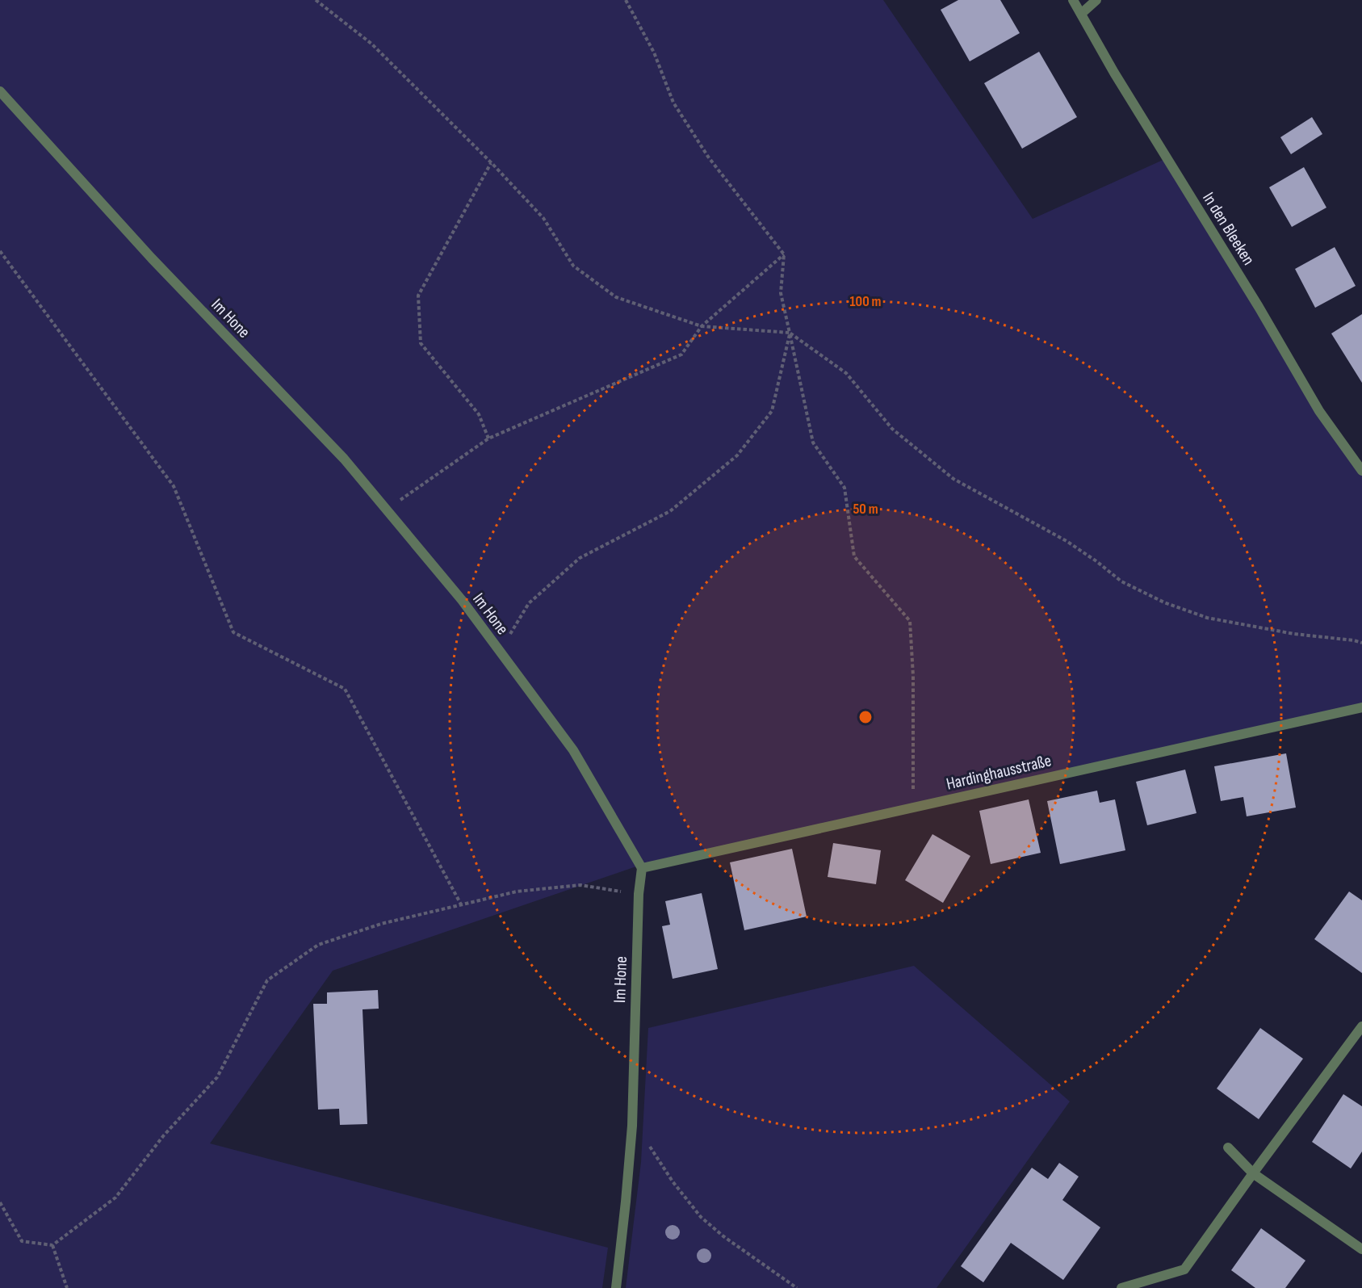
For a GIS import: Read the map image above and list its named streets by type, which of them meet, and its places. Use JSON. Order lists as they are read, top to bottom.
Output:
{
  "streets": {
    "street": ["In den Bleeken", "Im Hone", "Hardinghausstraße"]
  },
  "crossings": [
    ["Im Hone", "Hardinghausstraße"]
  ],
  "rings": ["100 m", "50 m"]
}
